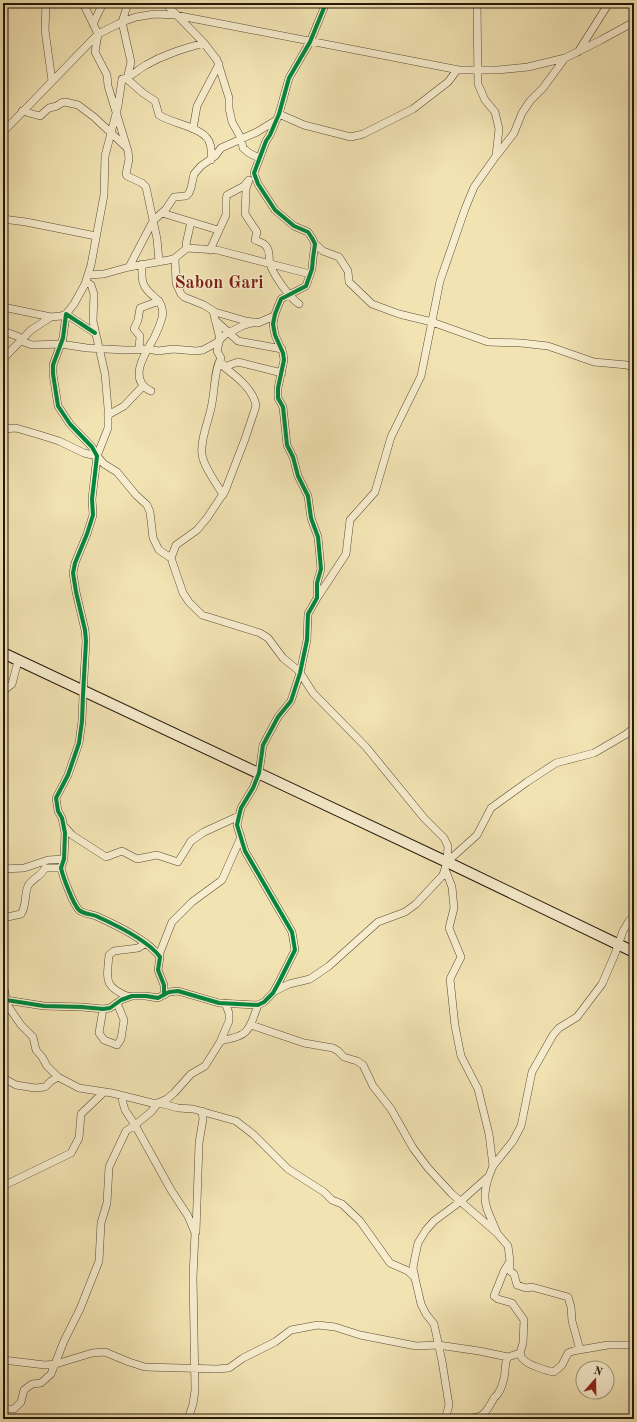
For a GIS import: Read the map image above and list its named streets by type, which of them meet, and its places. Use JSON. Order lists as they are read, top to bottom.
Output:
{
  "districts": ["Sabon Gari"],
  "north": "top"
}
